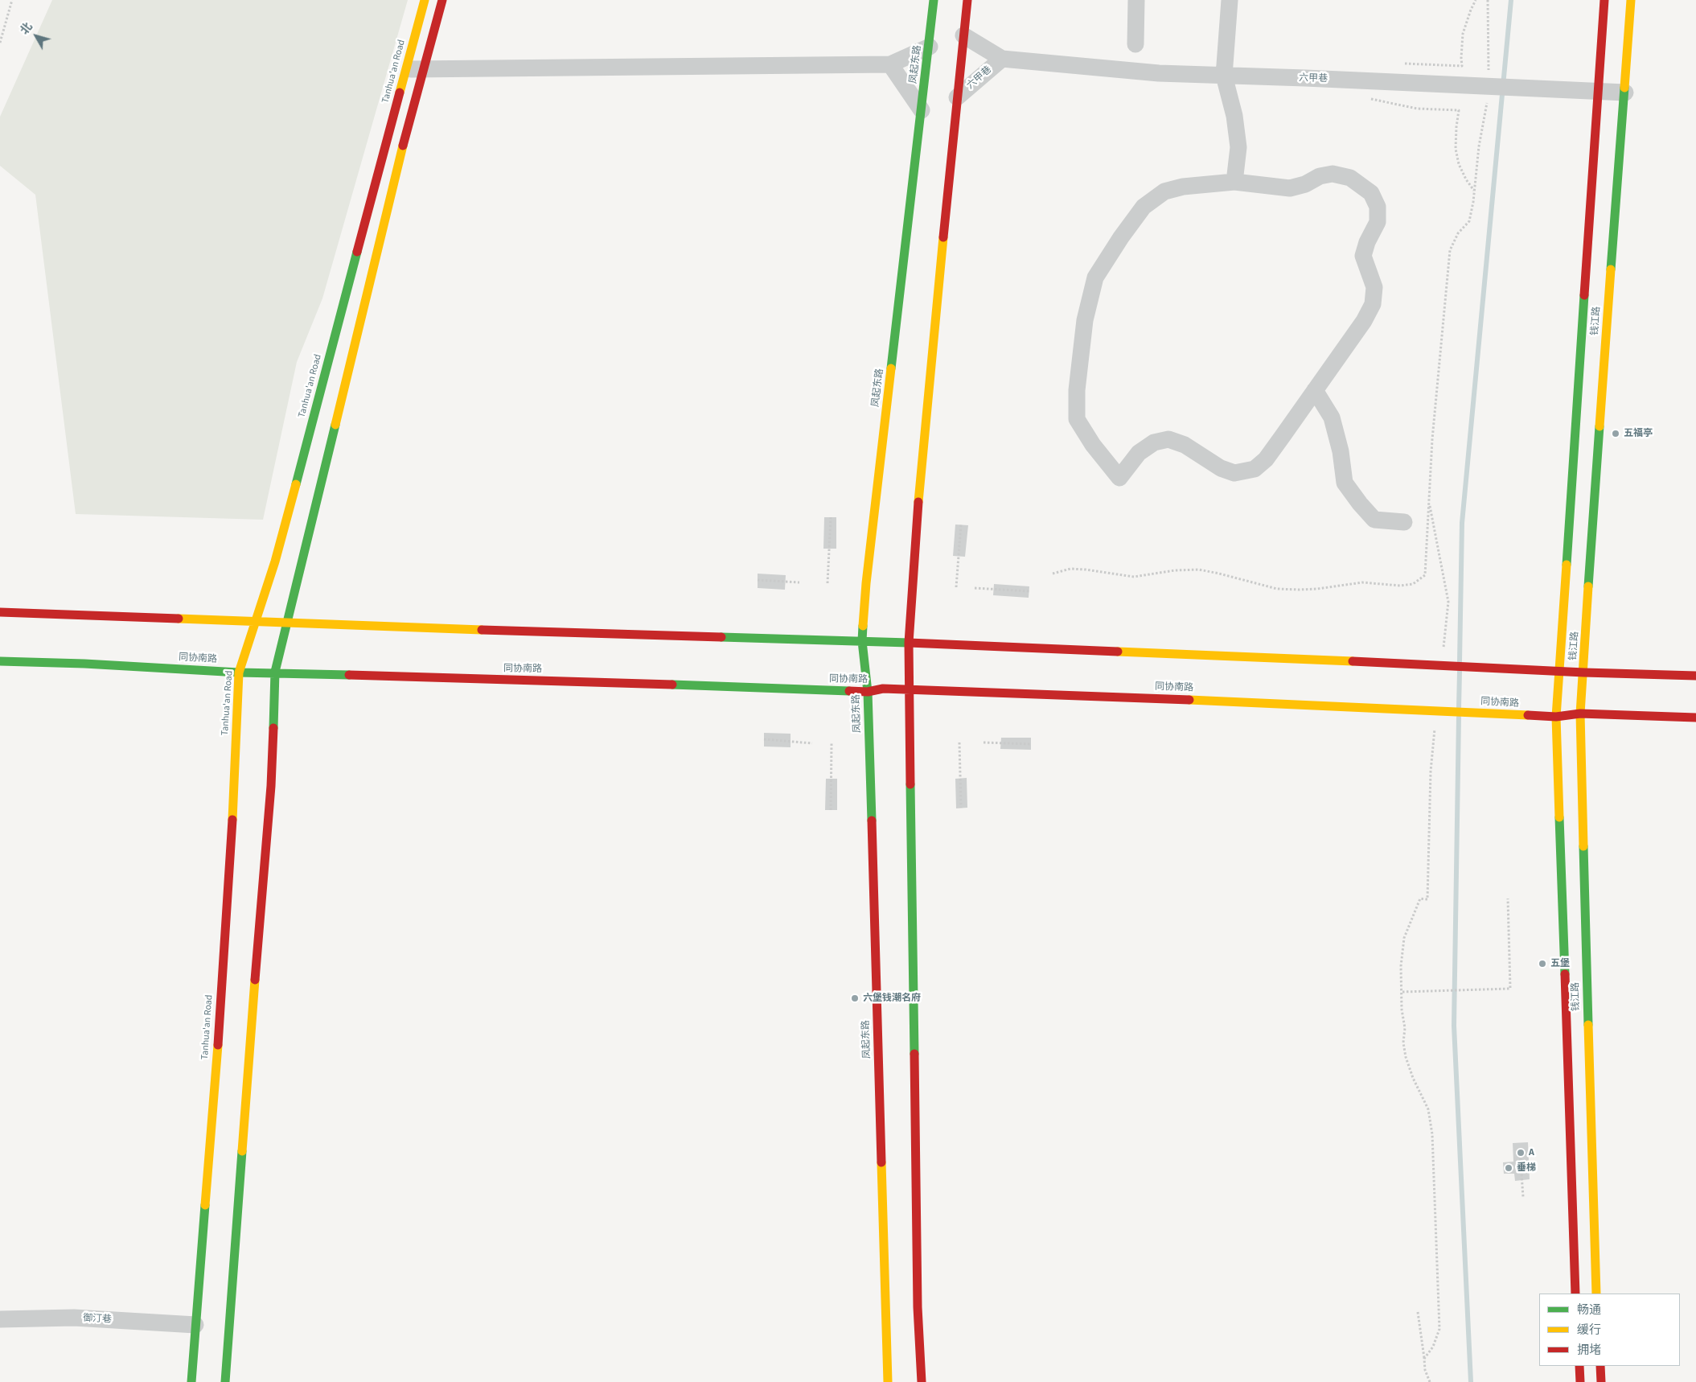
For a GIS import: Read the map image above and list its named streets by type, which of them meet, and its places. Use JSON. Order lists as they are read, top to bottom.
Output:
{
  "streets": {
    "main road": [
      "凤起东路",
      "Tanhua'an Road",
      "钱江路",
      "同协南路"
    ],
    "street": ["六甲巷", "御汀巷"]
  },
  "crossings": [
    ["凤起东路", "同协南路"],
    ["Tanhua'an Road", "同协南路"],
    ["Tanhua'an Road", "御汀巷"],
    ["六甲巷", "钱江路"],
    ["钱江路", "同协南路"]
  ],
  "places": [
    "五福亭",
    "五堡",
    "六堡钱潮名府",
    "A",
    "垂梯"
  ],
  "legend": ["畅通", "缓行", "拥堵"],
  "north": "top left"
}
